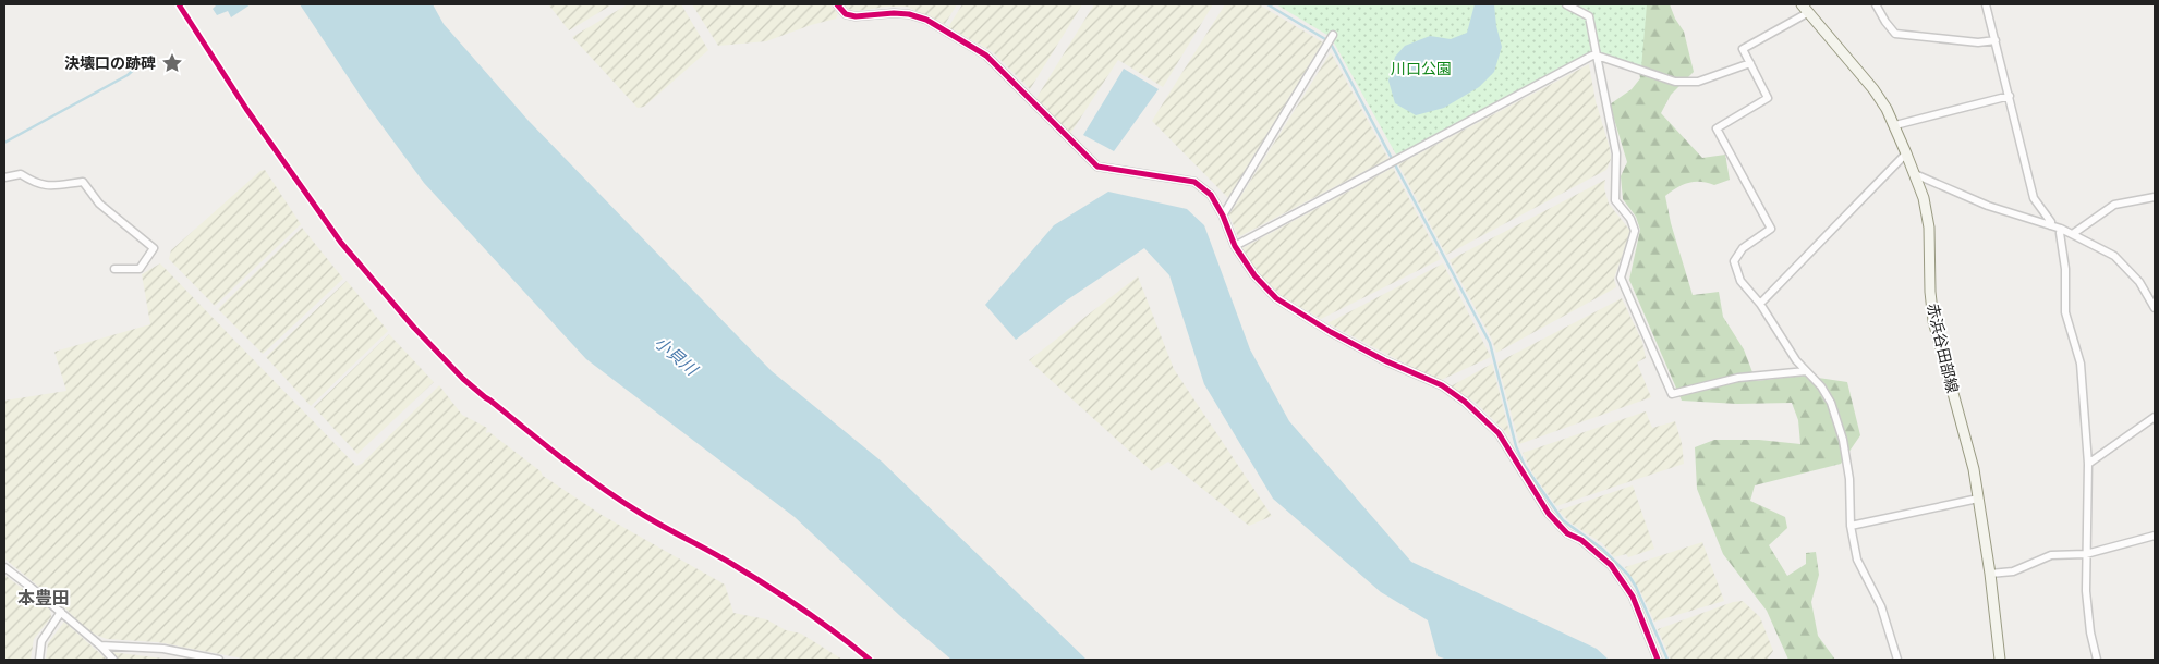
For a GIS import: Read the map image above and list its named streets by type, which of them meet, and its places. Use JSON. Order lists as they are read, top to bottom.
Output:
{
  "streets": {
    "main road": ["赤浜谷田部線"]
  },
  "districts": ["本豊田"],
  "water": ["小貝川"],
  "parks": ["川口公園"],
  "places": {
    "place": ["決壊口の跡碑"]
  }
}
